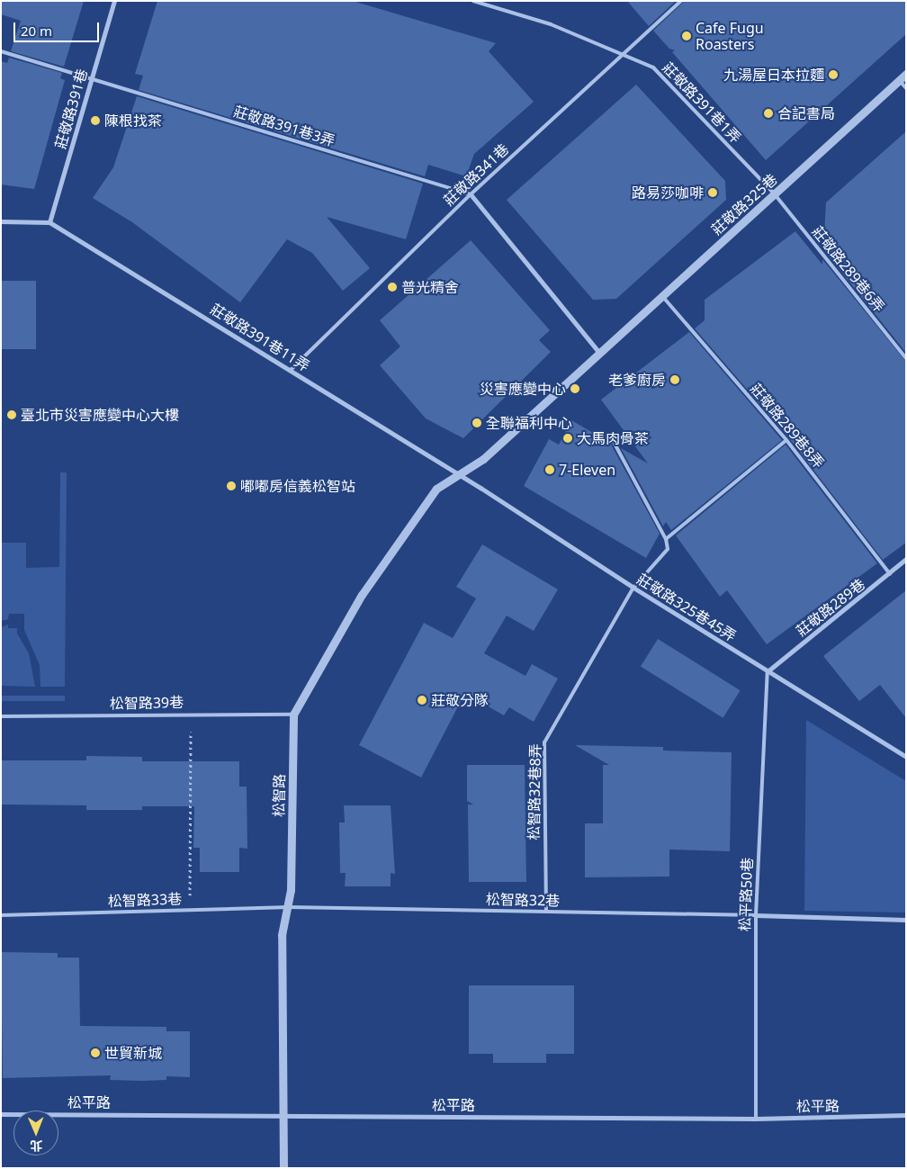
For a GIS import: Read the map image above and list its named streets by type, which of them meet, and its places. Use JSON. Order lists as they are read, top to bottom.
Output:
{
  "streets": {
    "street": [
      "莊敬路391巷",
      "莊敬路325巷",
      "莊敬路391巷11弄",
      "莊敬路325巷45弄",
      "莊敬路289巷",
      "松智路",
      "松平路"
    ],
    "lane": [
      "莊敬路391巷1弄",
      "莊敬路391巷3弄",
      "莊敬路341巷",
      "莊敬路289巷6弄",
      "莊敬路289巷8弄",
      "松智路39巷",
      "松智路32巷8弄",
      "松平路50巷",
      "松智路33巷",
      "松智路32巷"
    ]
  },
  "crossings": [
    ["莊敬路391巷1弄", "莊敬路341巷"],
    ["莊敬路391巷1弄", "莊敬路325巷"],
    ["莊敬路391巷1弄", "莊敬路289巷6弄"],
    ["莊敬路391巷", "莊敬路391巷3弄"],
    ["莊敬路391巷", "莊敬路391巷11弄"],
    ["莊敬路391巷3弄", "莊敬路341巷"],
    ["莊敬路341巷", "莊敬路391巷11弄"],
    ["莊敬路325巷", "莊敬路289巷6弄"],
    ["莊敬路325巷", "莊敬路391巷11弄"],
    ["莊敬路325巷", "莊敬路289巷8弄"],
    ["莊敬路325巷", "莊敬路325巷45弄"],
    ["莊敬路325巷", "松智路"],
    ["莊敬路391巷11弄", "莊敬路325巷45弄"],
    ["莊敬路391巷11弄", "松智路"],
    ["莊敬路289巷8弄", "莊敬路289巷"],
    ["莊敬路325巷45弄", "莊敬路289巷"],
    ["莊敬路325巷45弄", "松智路32巷8弄"],
    ["莊敬路325巷45弄", "松智路"],
    ["莊敬路325巷45弄", "松平路50巷"],
    ["莊敬路289巷", "松平路50巷"],
    ["松智路39巷", "松智路"],
    ["松智路32巷8弄", "松智路32巷"],
    ["松智路", "松智路33巷"],
    ["松智路", "松智路32巷"],
    ["松智路", "松平路"],
    ["松平路50巷", "松智路32巷"],
    ["松平路50巷", "松平路"],
    ["松智路33巷", "松智路32巷"]
  ],
  "places": [
    "Cafe Fugu Roasters",
    "九湯屋日本拉麵",
    "合記書局",
    "陳根找茶",
    "路易莎咖啡",
    "普光精舍",
    "老爹廚房",
    "災害應變中心",
    "臺北市災害應變中心大樓",
    "全聯福利中心",
    "大馬肉骨茶",
    "7-Eleven",
    "嘟嘟房信義松智站",
    "莊敬分隊",
    "世貿新城"
  ],
  "scale_bar": "20 m",
  "north": "bottom"
}
